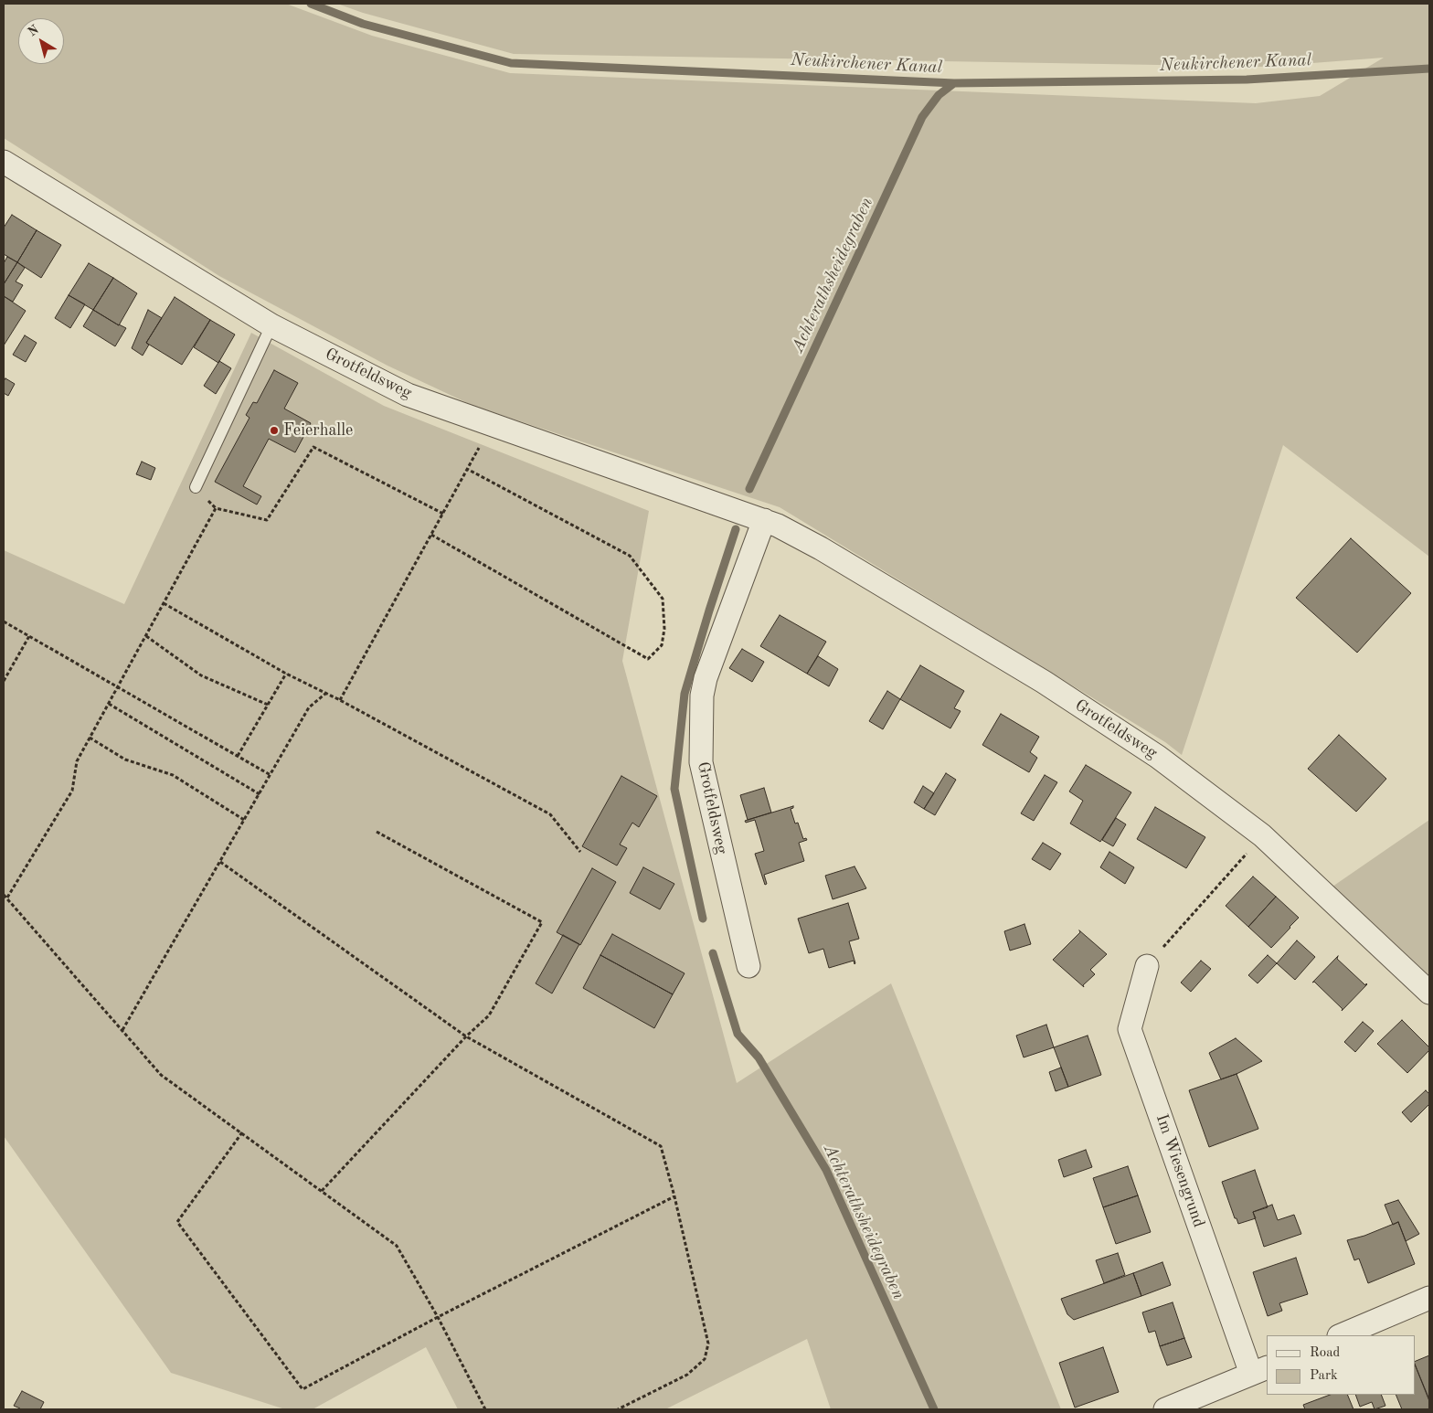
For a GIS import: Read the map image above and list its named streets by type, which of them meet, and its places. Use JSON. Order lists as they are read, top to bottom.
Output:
{
  "streets": {
    "street": ["Grotfeldsweg", "Im Wiesengrund"]
  },
  "water": ["Neukirchener Kanal", "Achterathsheidegraben"],
  "places": ["Feierhalle"],
  "legend": ["Road", "Park"],
  "north": "top left"
}
